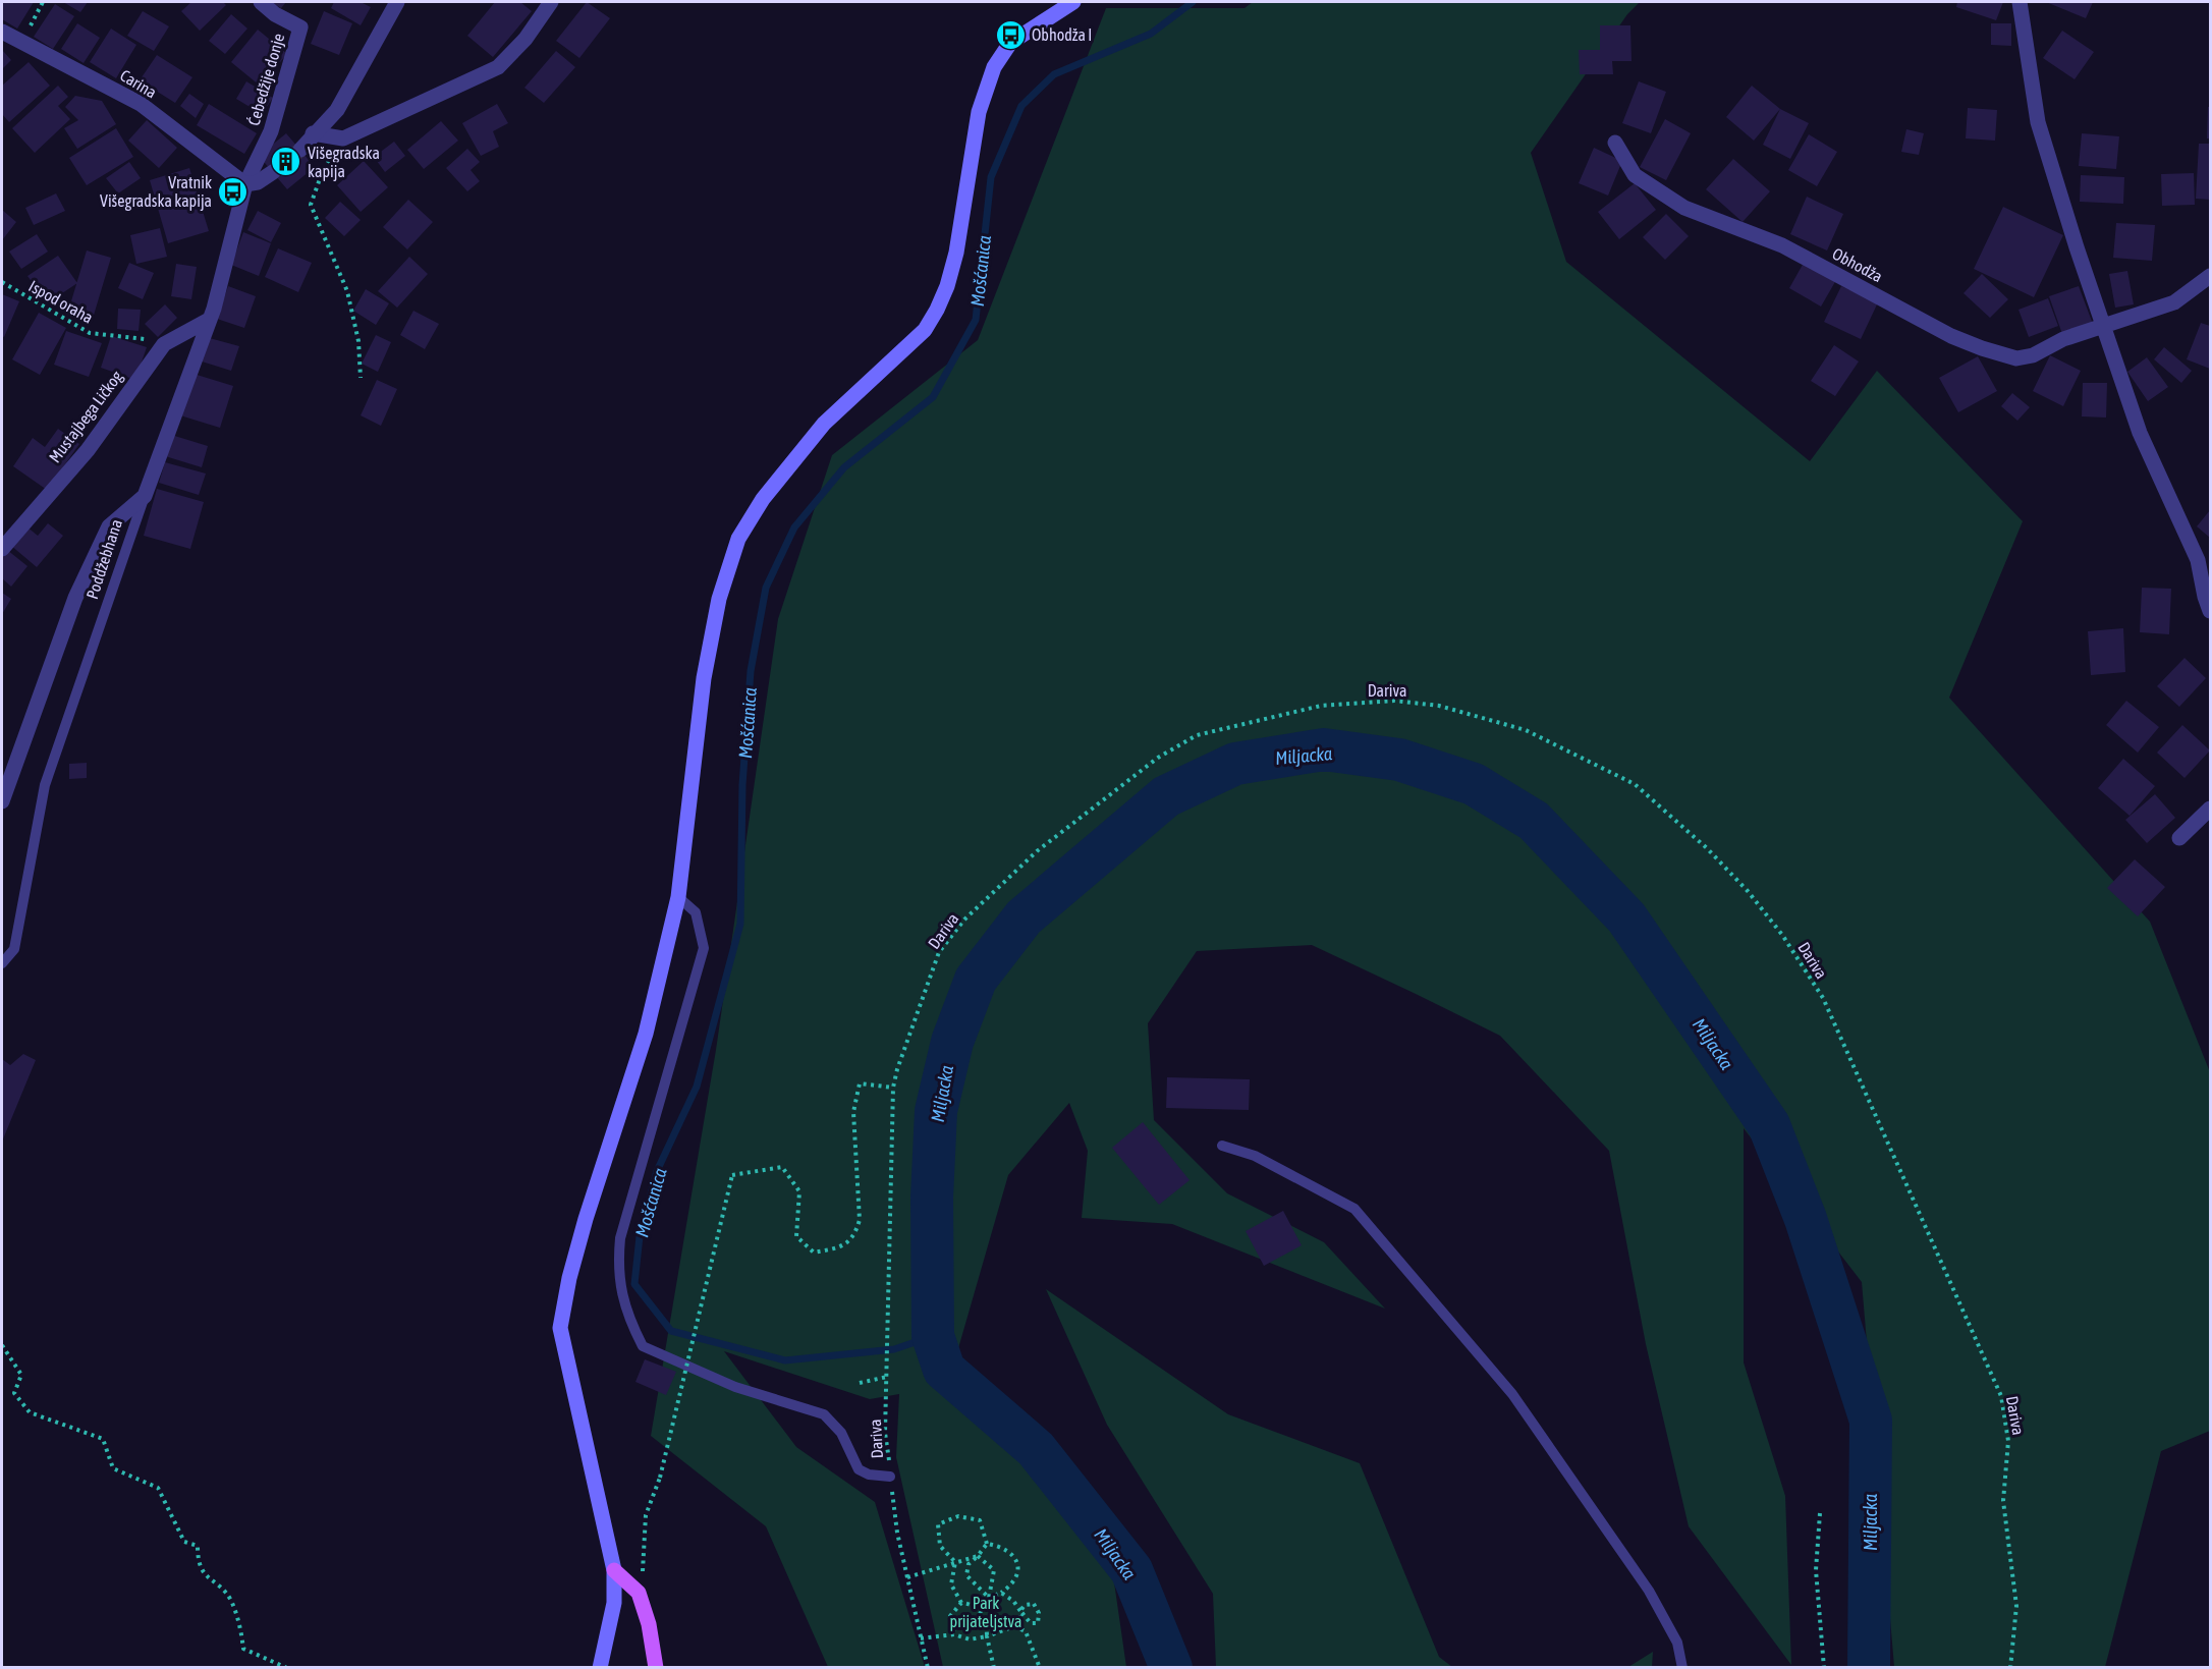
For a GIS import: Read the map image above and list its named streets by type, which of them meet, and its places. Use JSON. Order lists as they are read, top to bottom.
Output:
{
  "streets": {
    "street": [
      "Ćebedžije donje",
      "Carina",
      "Obhodža",
      "Mustajbega Ličkog",
      "Poddžebhana"
    ],
    "path": ["Ispod oraha", "Dariva"]
  },
  "crossings": [
    ["Ćebedžije donje", "Carina"],
    ["Ćebedžije donje", "Poddžebhana"],
    ["Carina", "Poddžebhana"],
    ["Mustajbega Ličkog", "Poddžebhana"]
  ],
  "water": ["Mošćanica", "Miljacka"],
  "parks": ["Park prijateljstva"],
  "places": {
    "bus stop": ["Obhodža I", "Vratnik Višegradska kapija"],
    "building": ["Višegradska kapija"]
  }
}
